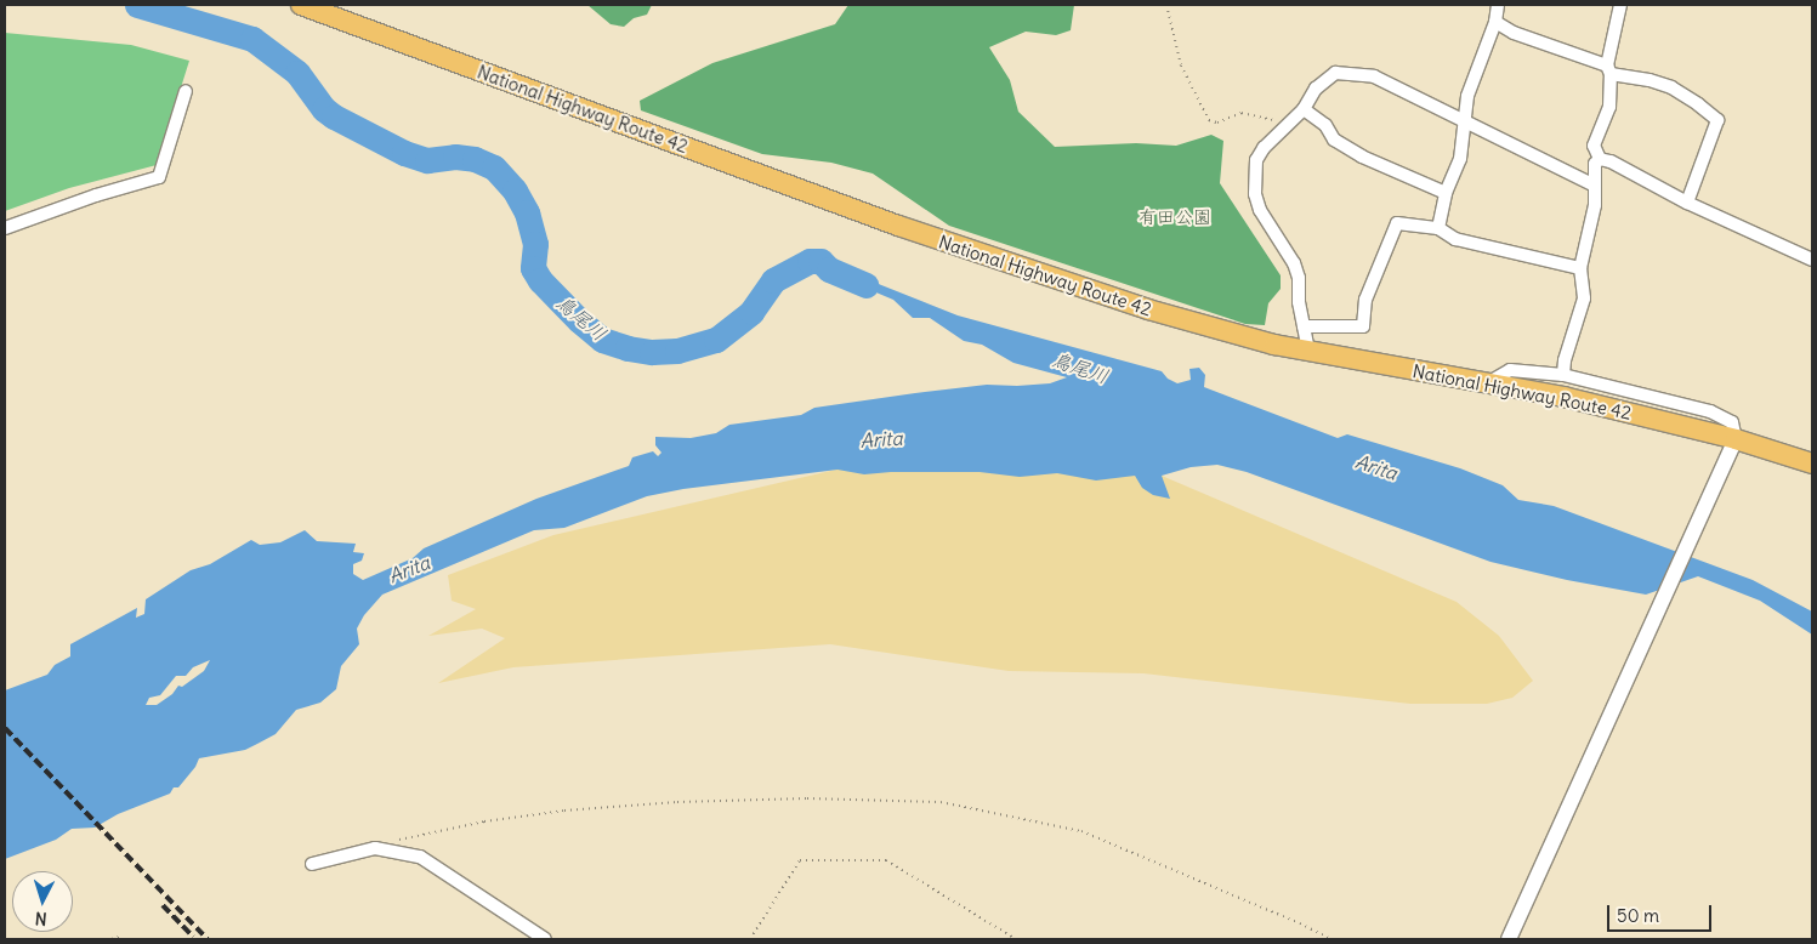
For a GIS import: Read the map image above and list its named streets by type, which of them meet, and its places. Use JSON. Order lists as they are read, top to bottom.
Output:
{
  "streets": {
    "highway": ["National Highway Route 42"]
  },
  "water": ["鳥尾川", "Arita"],
  "parks": ["有田公園"],
  "scale_bar": "50 m",
  "north": "bottom"
}
